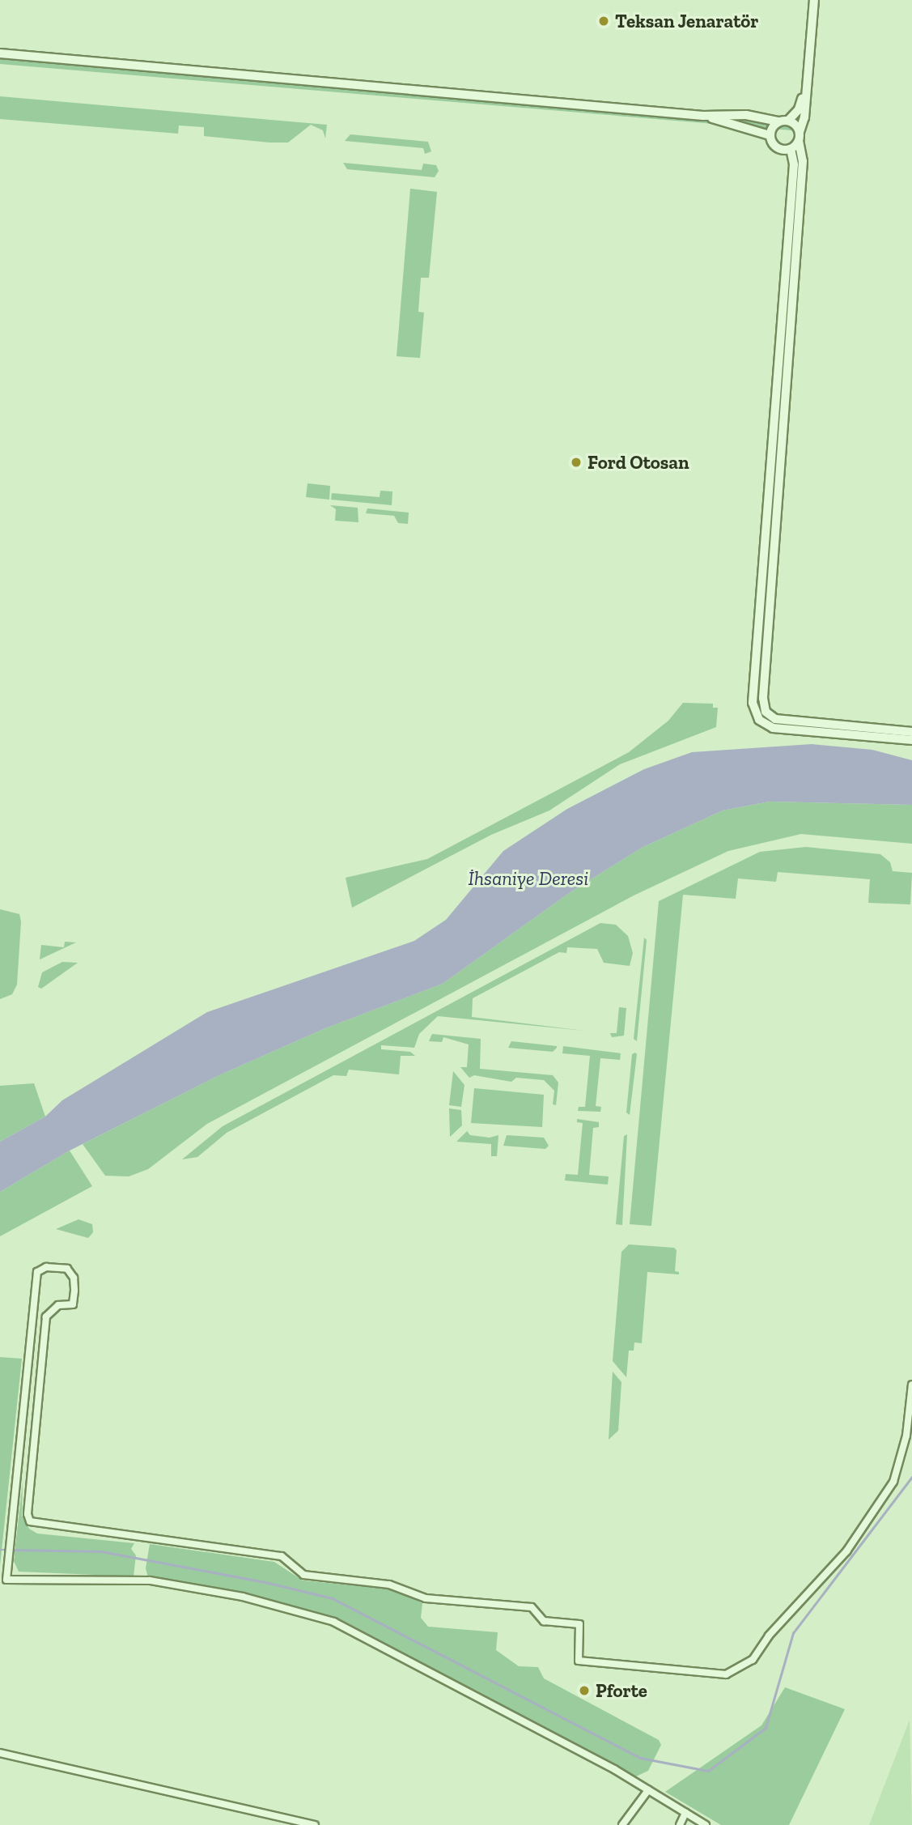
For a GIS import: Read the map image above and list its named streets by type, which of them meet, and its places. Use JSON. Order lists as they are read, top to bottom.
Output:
{
  "water": ["İhsaniye Deresi"],
  "places": ["Teksan Jenaratör", "Ford Otosan", "Pforte"]
}
